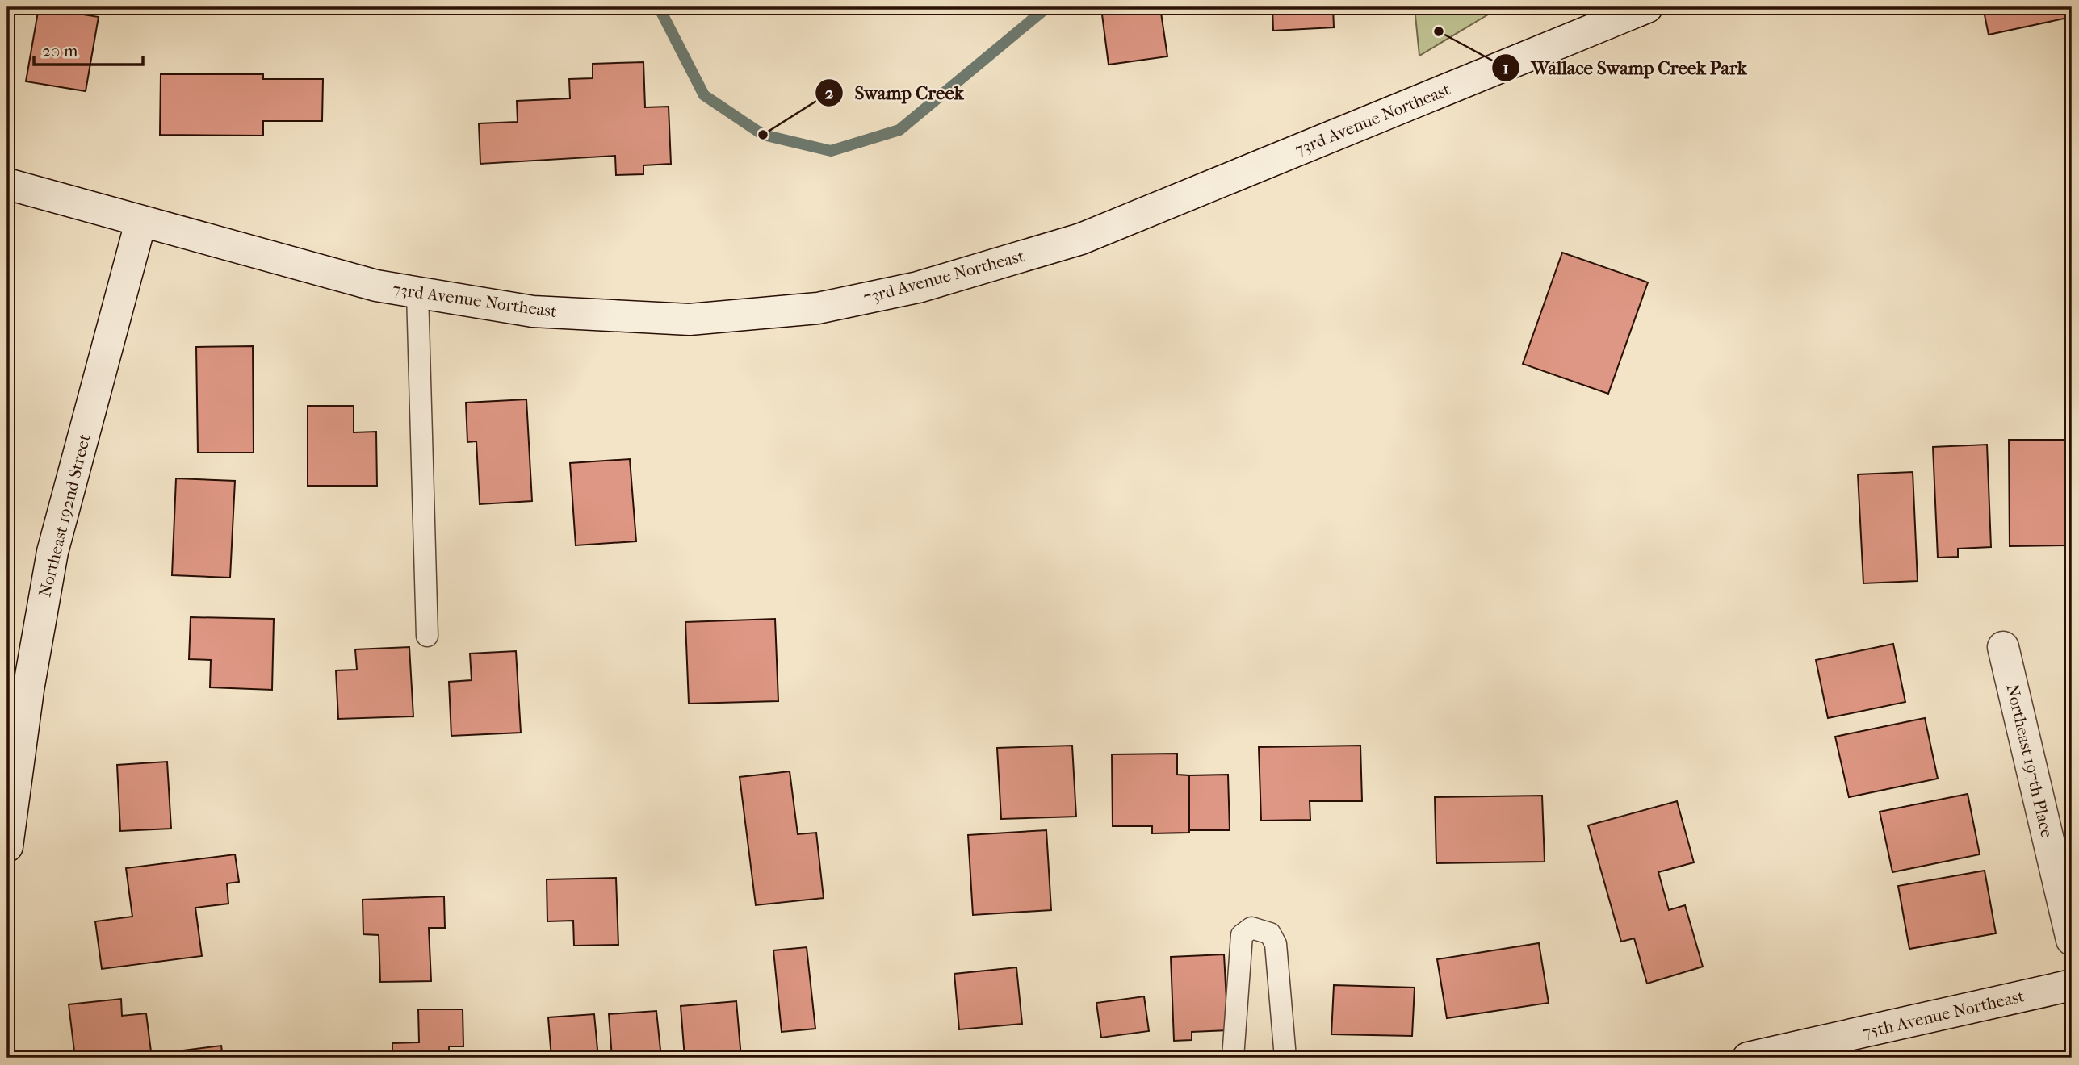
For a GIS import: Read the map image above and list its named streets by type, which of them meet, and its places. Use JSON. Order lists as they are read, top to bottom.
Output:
{
  "streets": {
    "street": [
      "73rd Avenue Northeast",
      "Northeast 192nd Street",
      "Northeast 197th Place",
      "75th Avenue Northeast"
    ]
  },
  "crossings": [
    ["73rd Avenue Northeast", "Northeast 192nd Street"]
  ],
  "places": ["Wallace Swamp Creek Park", "Swamp Creek"],
  "scale_bar": "20 m"
}
